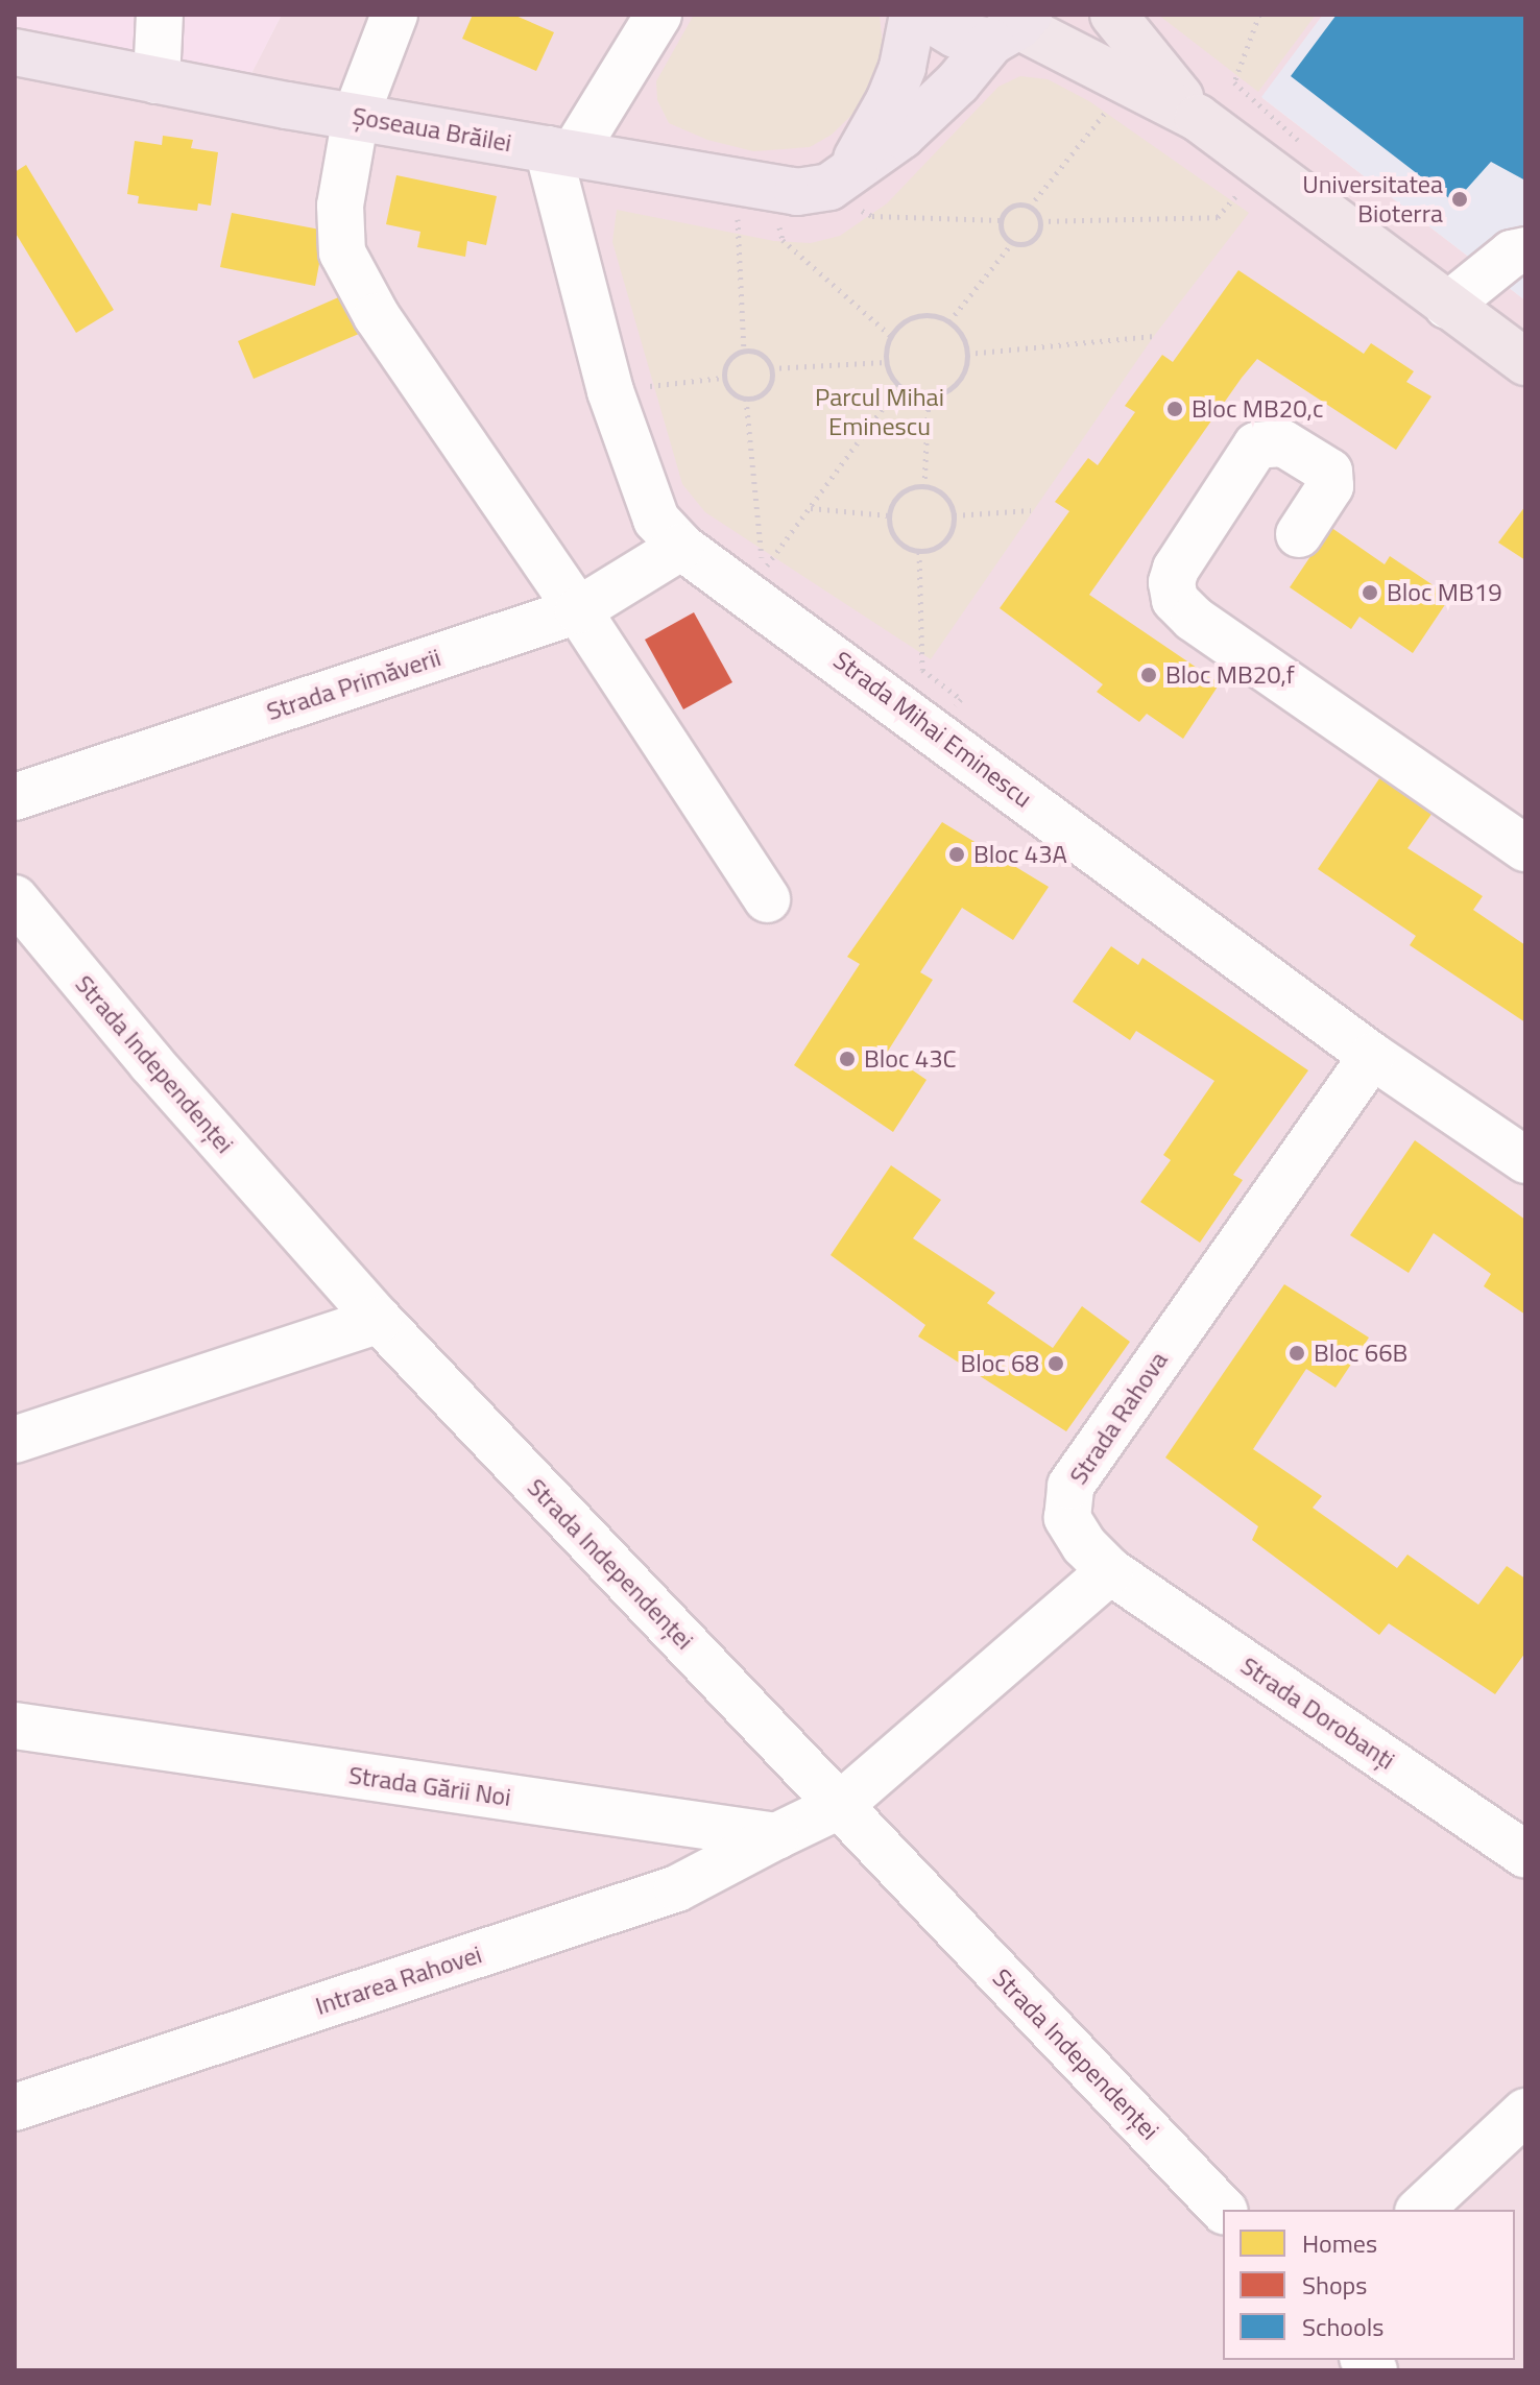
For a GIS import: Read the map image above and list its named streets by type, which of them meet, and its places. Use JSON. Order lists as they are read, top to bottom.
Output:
{
  "streets": {
    "highway": ["Șoseaua Brăilei"],
    "street": [
      "Strada Primăverii",
      "Strada Mihai Eminescu",
      "Strada Independenței",
      "Strada Rahova",
      "Strada Dorobanți",
      "Strada Gării Noi",
      "Intrarea Rahovei"
    ]
  },
  "crossings": [
    ["Șoseaua Brăilei", "Strada Mihai Eminescu"],
    ["Strada Primăverii", "Strada Mihai Eminescu"],
    ["Strada Mihai Eminescu", "Strada Rahova"],
    ["Strada Rahova", "Strada Dorobanți"],
    ["Strada Gării Noi", "Intrarea Rahovei"]
  ],
  "parks": ["Parcul Mihai Eminescu"],
  "places": [
    "Universitatea Bioterra",
    "Bloc MB20,c",
    "Bloc MB19",
    "Bloc MB20,f",
    "Bloc 43A",
    "Bloc 43C",
    "Bloc 66B",
    "Bloc 68"
  ],
  "legend": ["Homes", "Shops", "Schools"]
}
